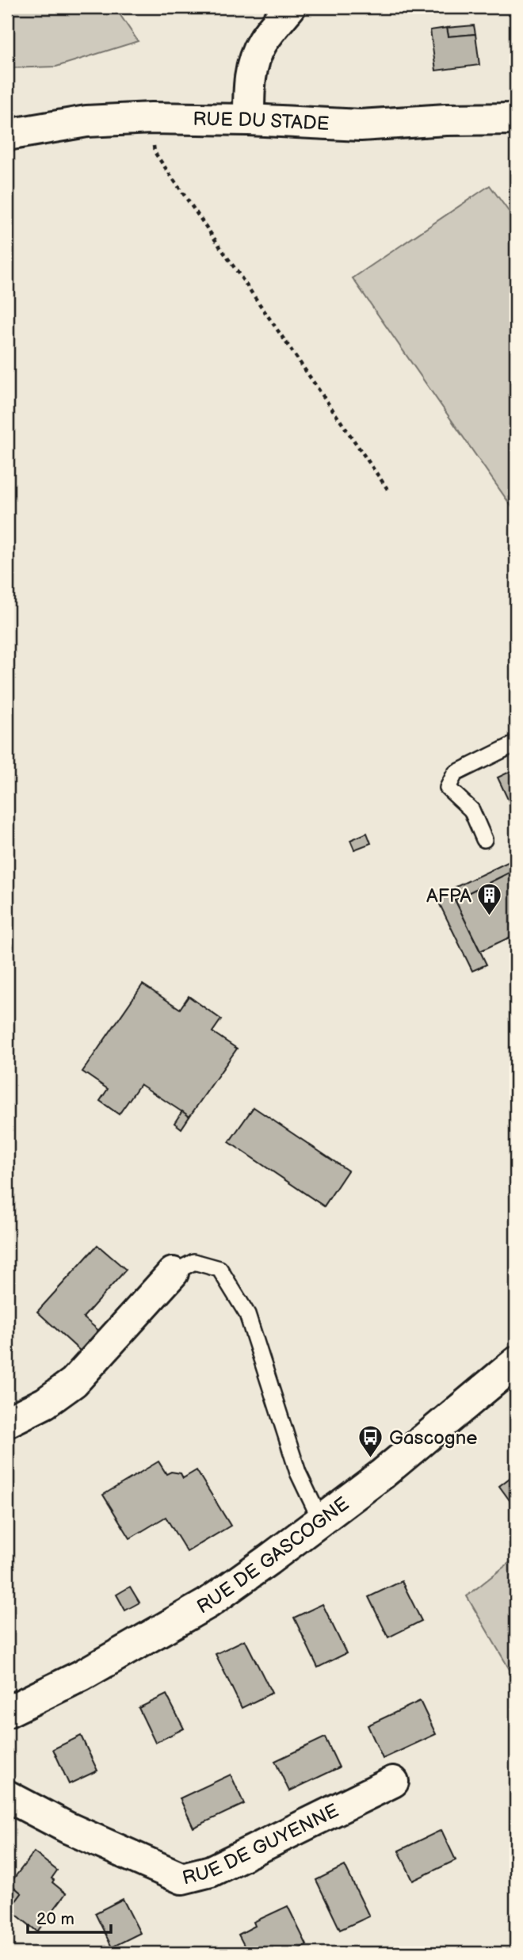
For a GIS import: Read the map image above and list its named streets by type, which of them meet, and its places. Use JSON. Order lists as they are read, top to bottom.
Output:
{
  "streets": {
    "street": ["RUE DU STADE", "RUE DE GASCOGNE", "RUE DE GUYENNE"]
  },
  "places": {
    "building": ["AFPA"],
    "bus stop": ["Gascogne"]
  },
  "scale_bar": "20 m"
}
